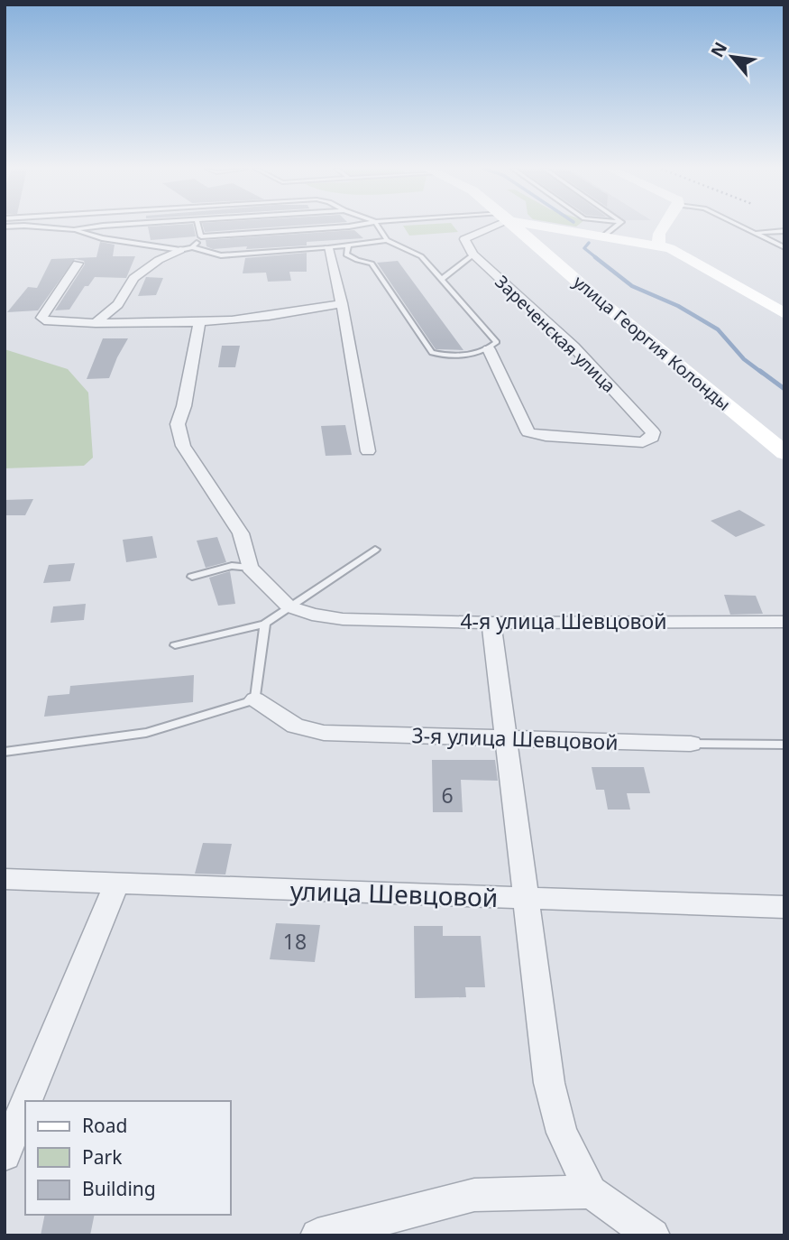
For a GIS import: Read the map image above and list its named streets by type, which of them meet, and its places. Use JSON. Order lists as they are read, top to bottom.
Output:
{
  "streets": {
    "street": [
      "Зареченская улица",
      "улица Георгия Колонды",
      "4-я улица Шевцовой",
      "3-я улица Шевцовой",
      "улица Шевцовой"
    ]
  },
  "house_numbers": ["6", "18"],
  "legend": ["Road", "Park", "Building"],
  "north": "top left"
}
